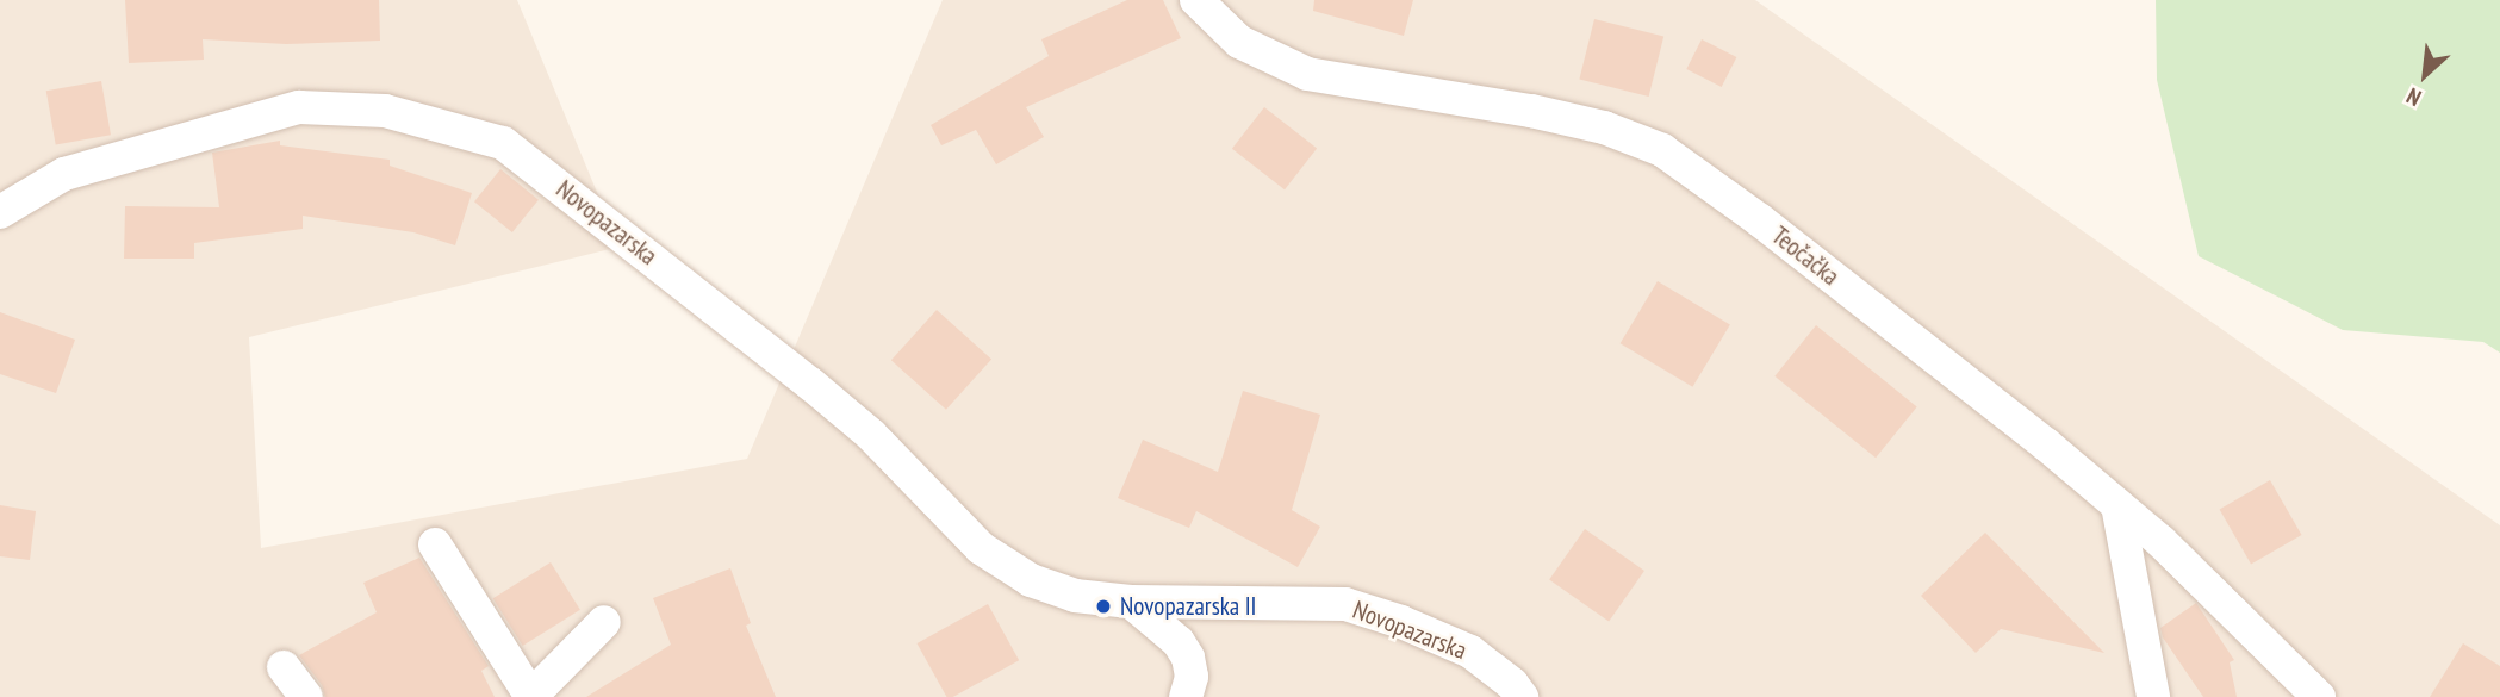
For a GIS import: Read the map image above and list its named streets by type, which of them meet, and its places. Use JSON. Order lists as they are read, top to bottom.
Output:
{
  "streets": {
    "street": ["Novopazarska", "Teočačka"]
  },
  "places": ["Novopazarska II"],
  "north": "bottom left"
}
